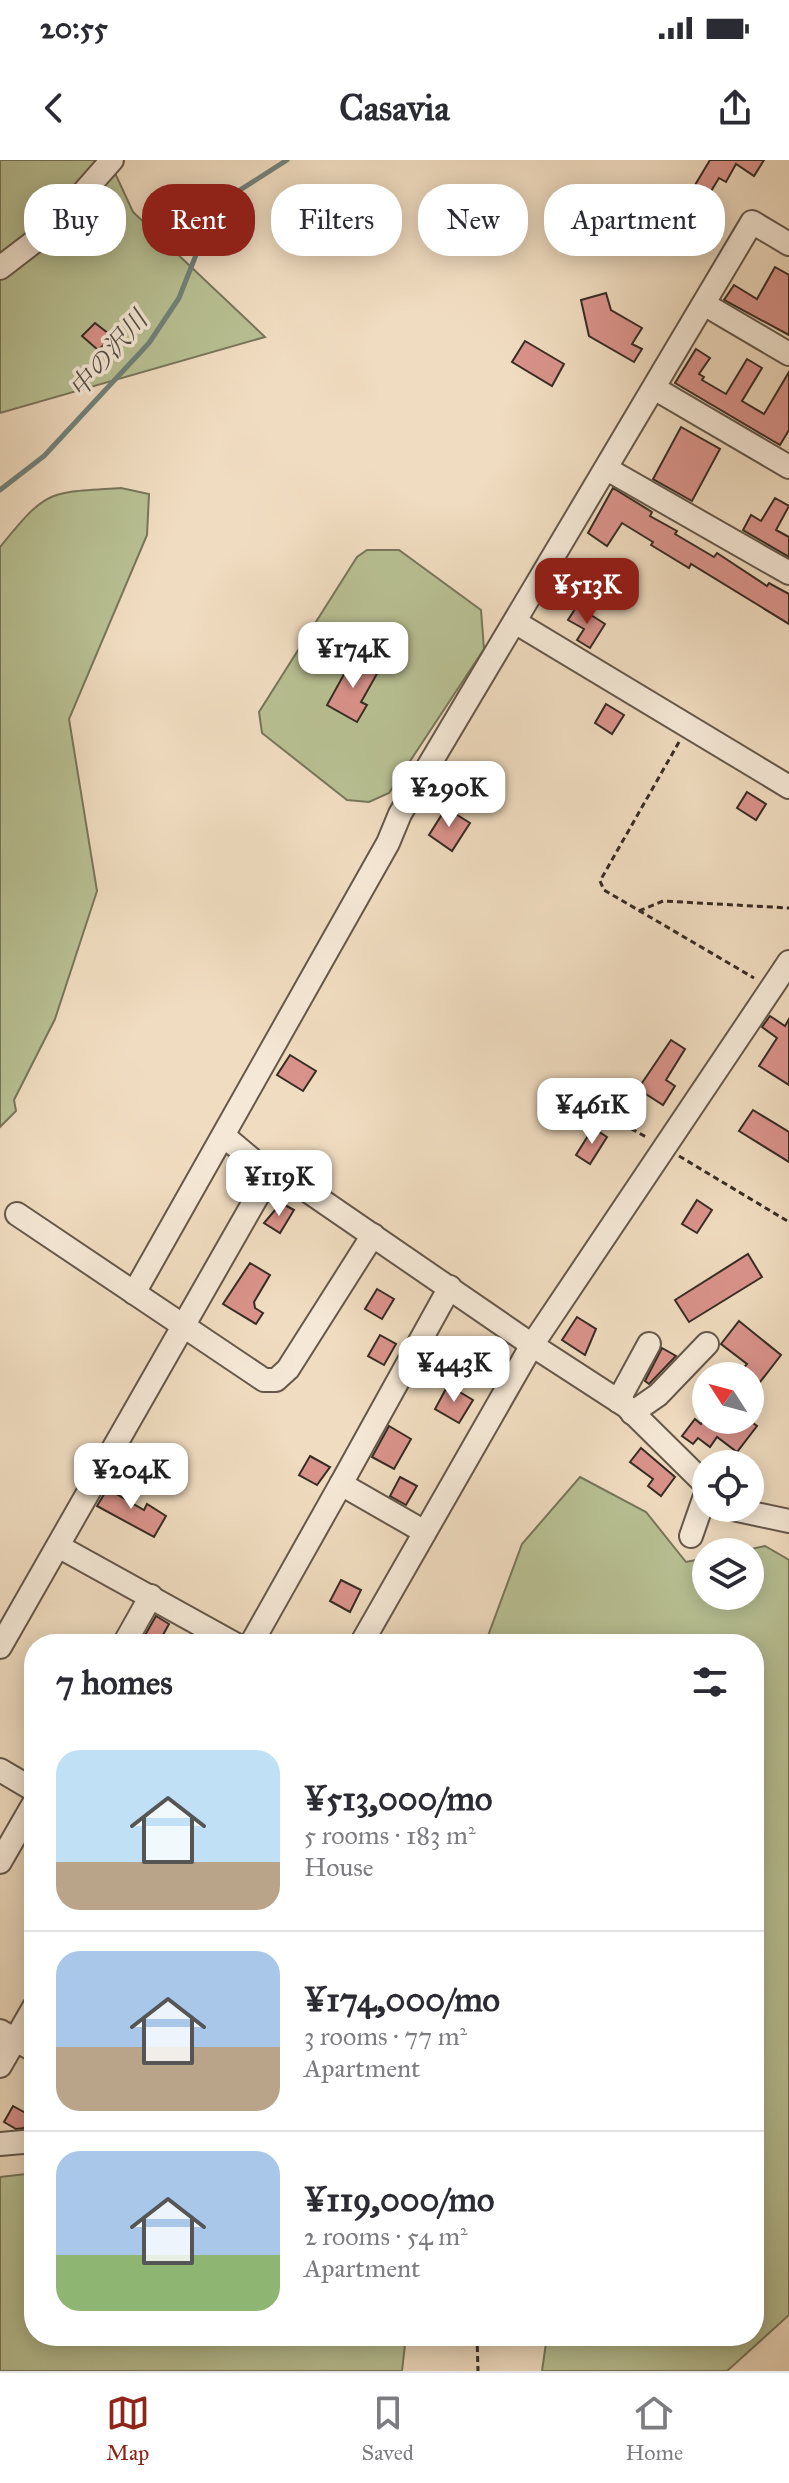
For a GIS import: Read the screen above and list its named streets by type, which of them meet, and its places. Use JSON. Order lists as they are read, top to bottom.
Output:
{
  "water": ["中の沢川"],
  "north": "top left",
  "page": {
    "status": "20:55",
    "header": "Casavia",
    "chip": [
      "Buy",
      "Rent",
      "Filters",
      "New",
      "Apartment"
    ],
    "price": [
      "¥513K",
      "¥174K",
      "¥290K",
      "¥461K",
      "¥119K",
      "¥443K",
      "¥204K"
    ],
    "heading": "7 homes",
    "list": [
      {
        "name": "¥513,000/mo",
        "note": "5 rooms · 183 m² · House"
      },
      {
        "name": "¥174,000/mo",
        "note": "3 rooms · 77 m² · Apartment"
      },
      {
        "name": "¥119,000/mo",
        "note": "2 rooms · 54 m² · Apartment"
      }
    ],
    "tabs": ["Map", "Saved", "Home"]
  }
}
